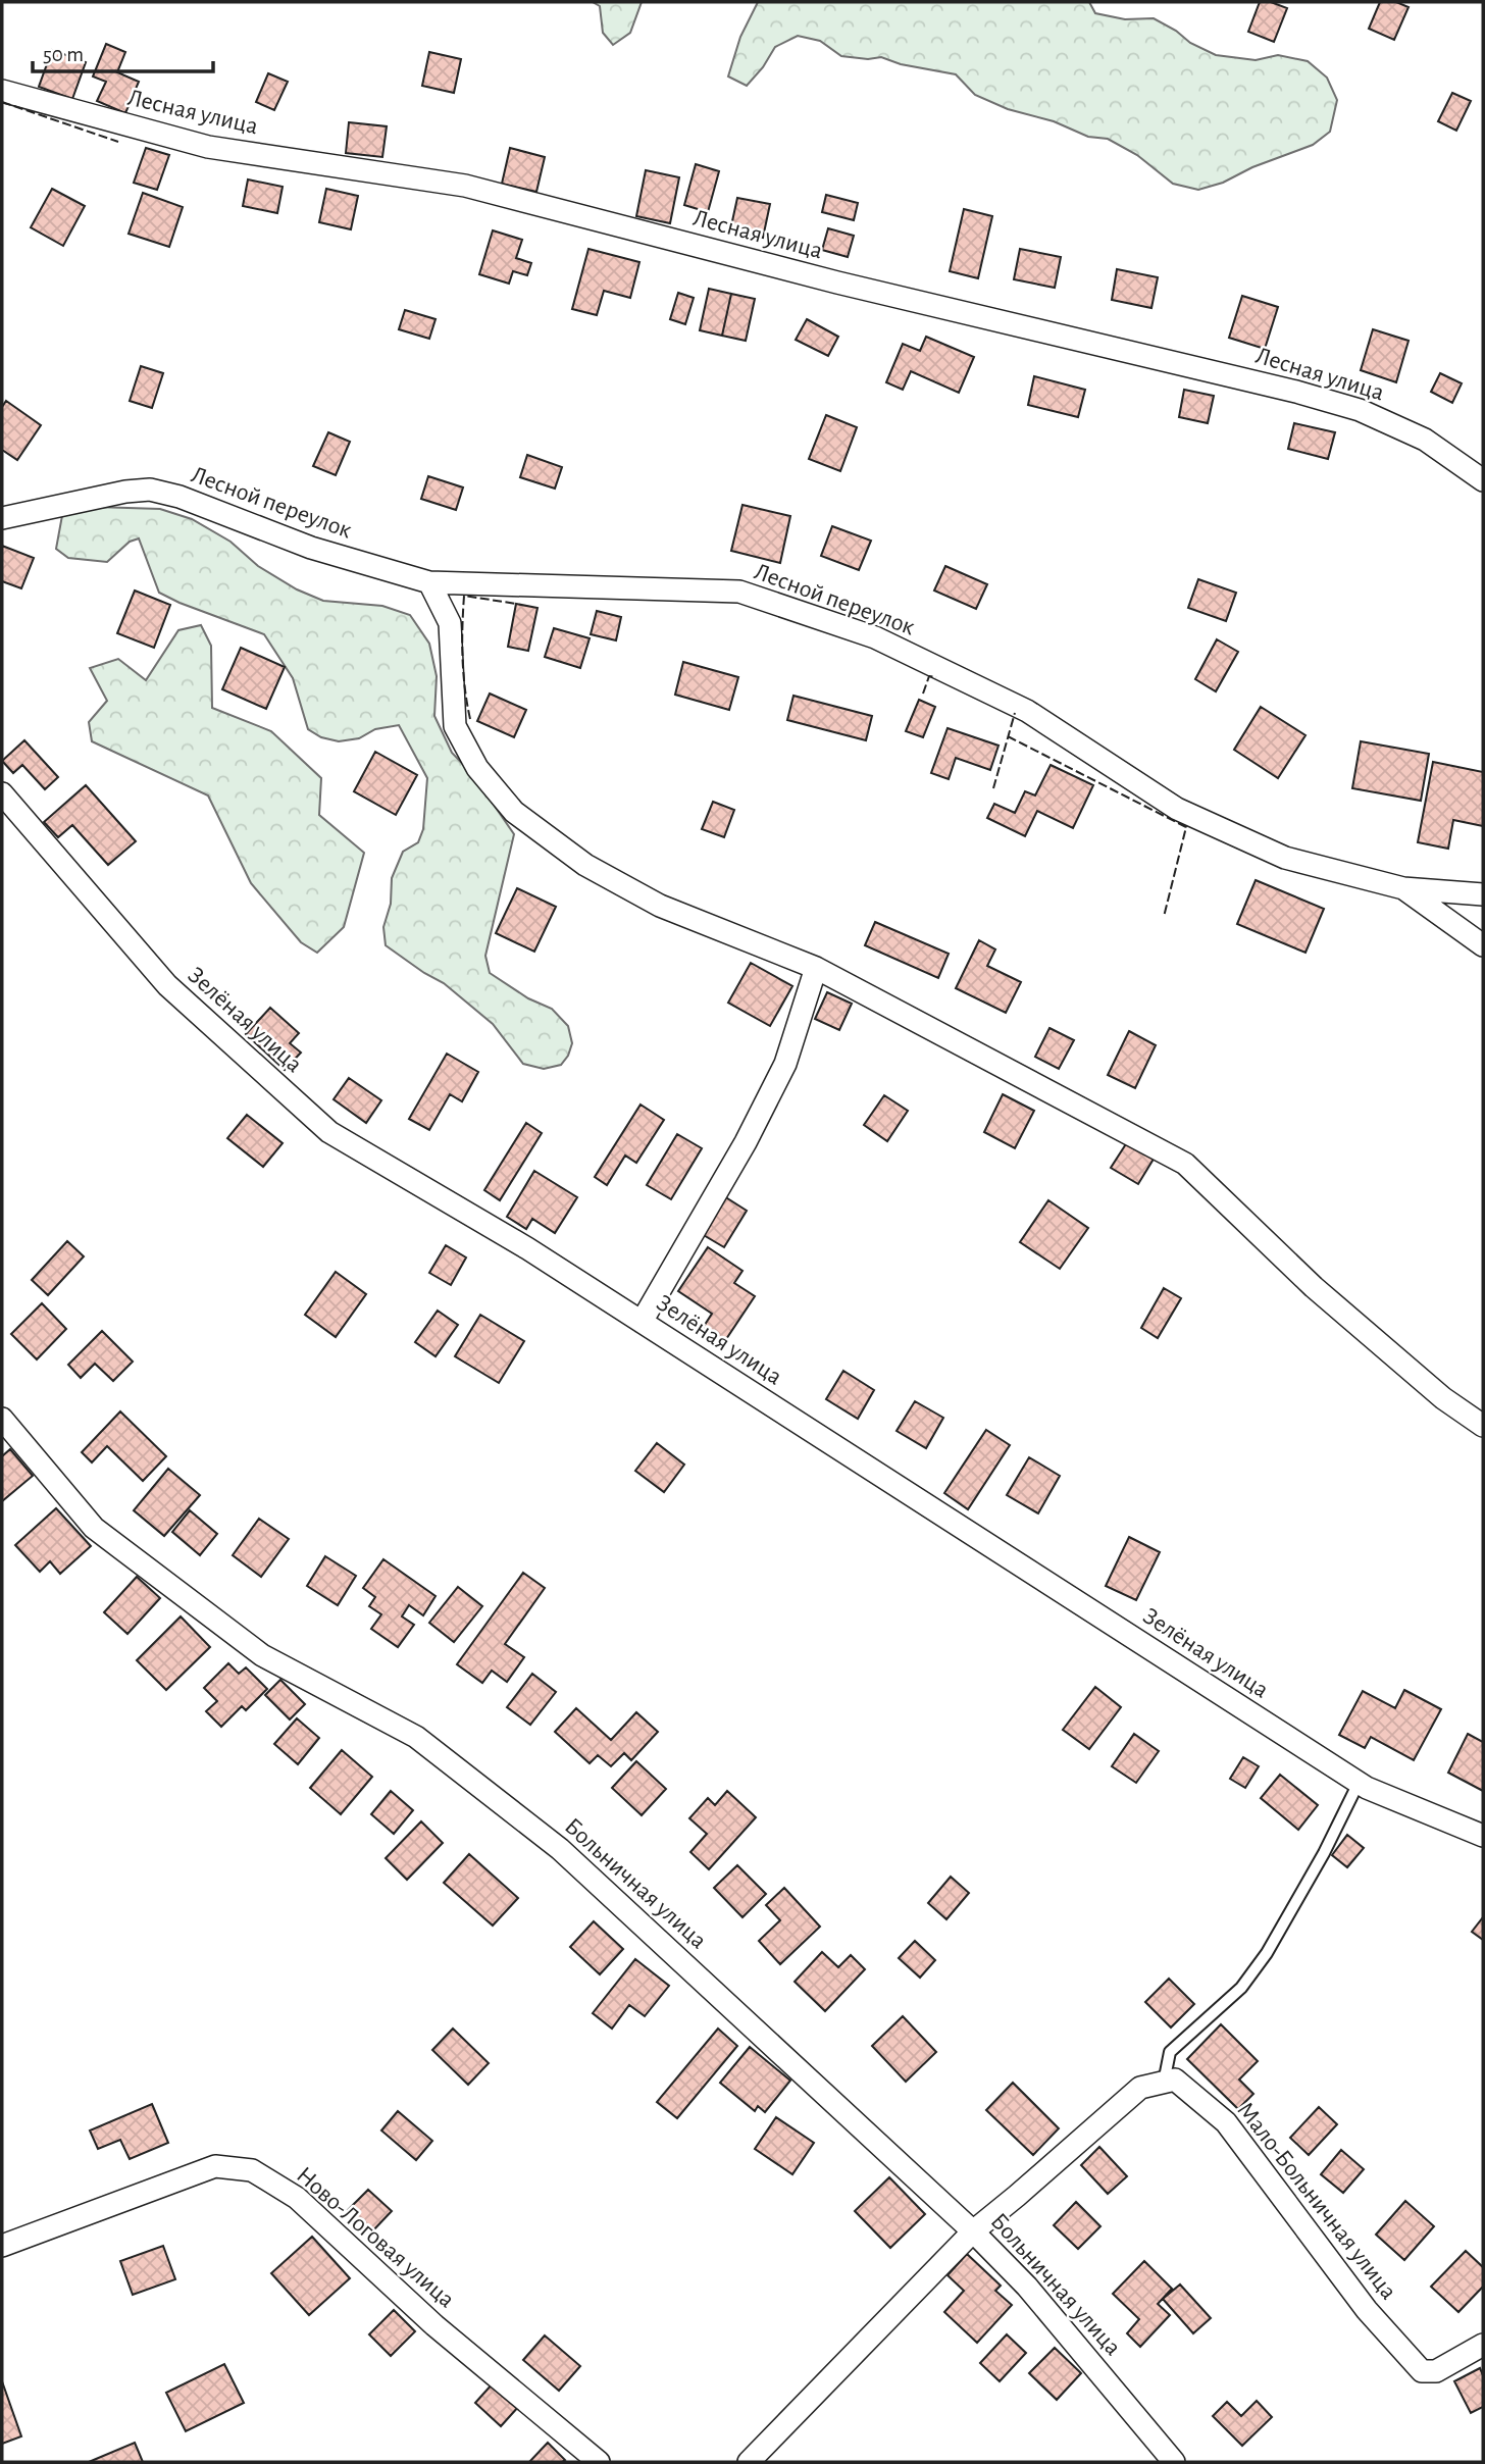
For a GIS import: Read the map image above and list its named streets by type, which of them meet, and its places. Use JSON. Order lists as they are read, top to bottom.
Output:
{
  "streets": {
    "street": [
      "Лесная улица",
      "Лесной переулок",
      "Зелёная улица",
      "Больничная улица",
      "Мало-Больничная улица",
      "Ново-Логовая улица"
    ]
  },
  "scale_bar": "50 m"
}
